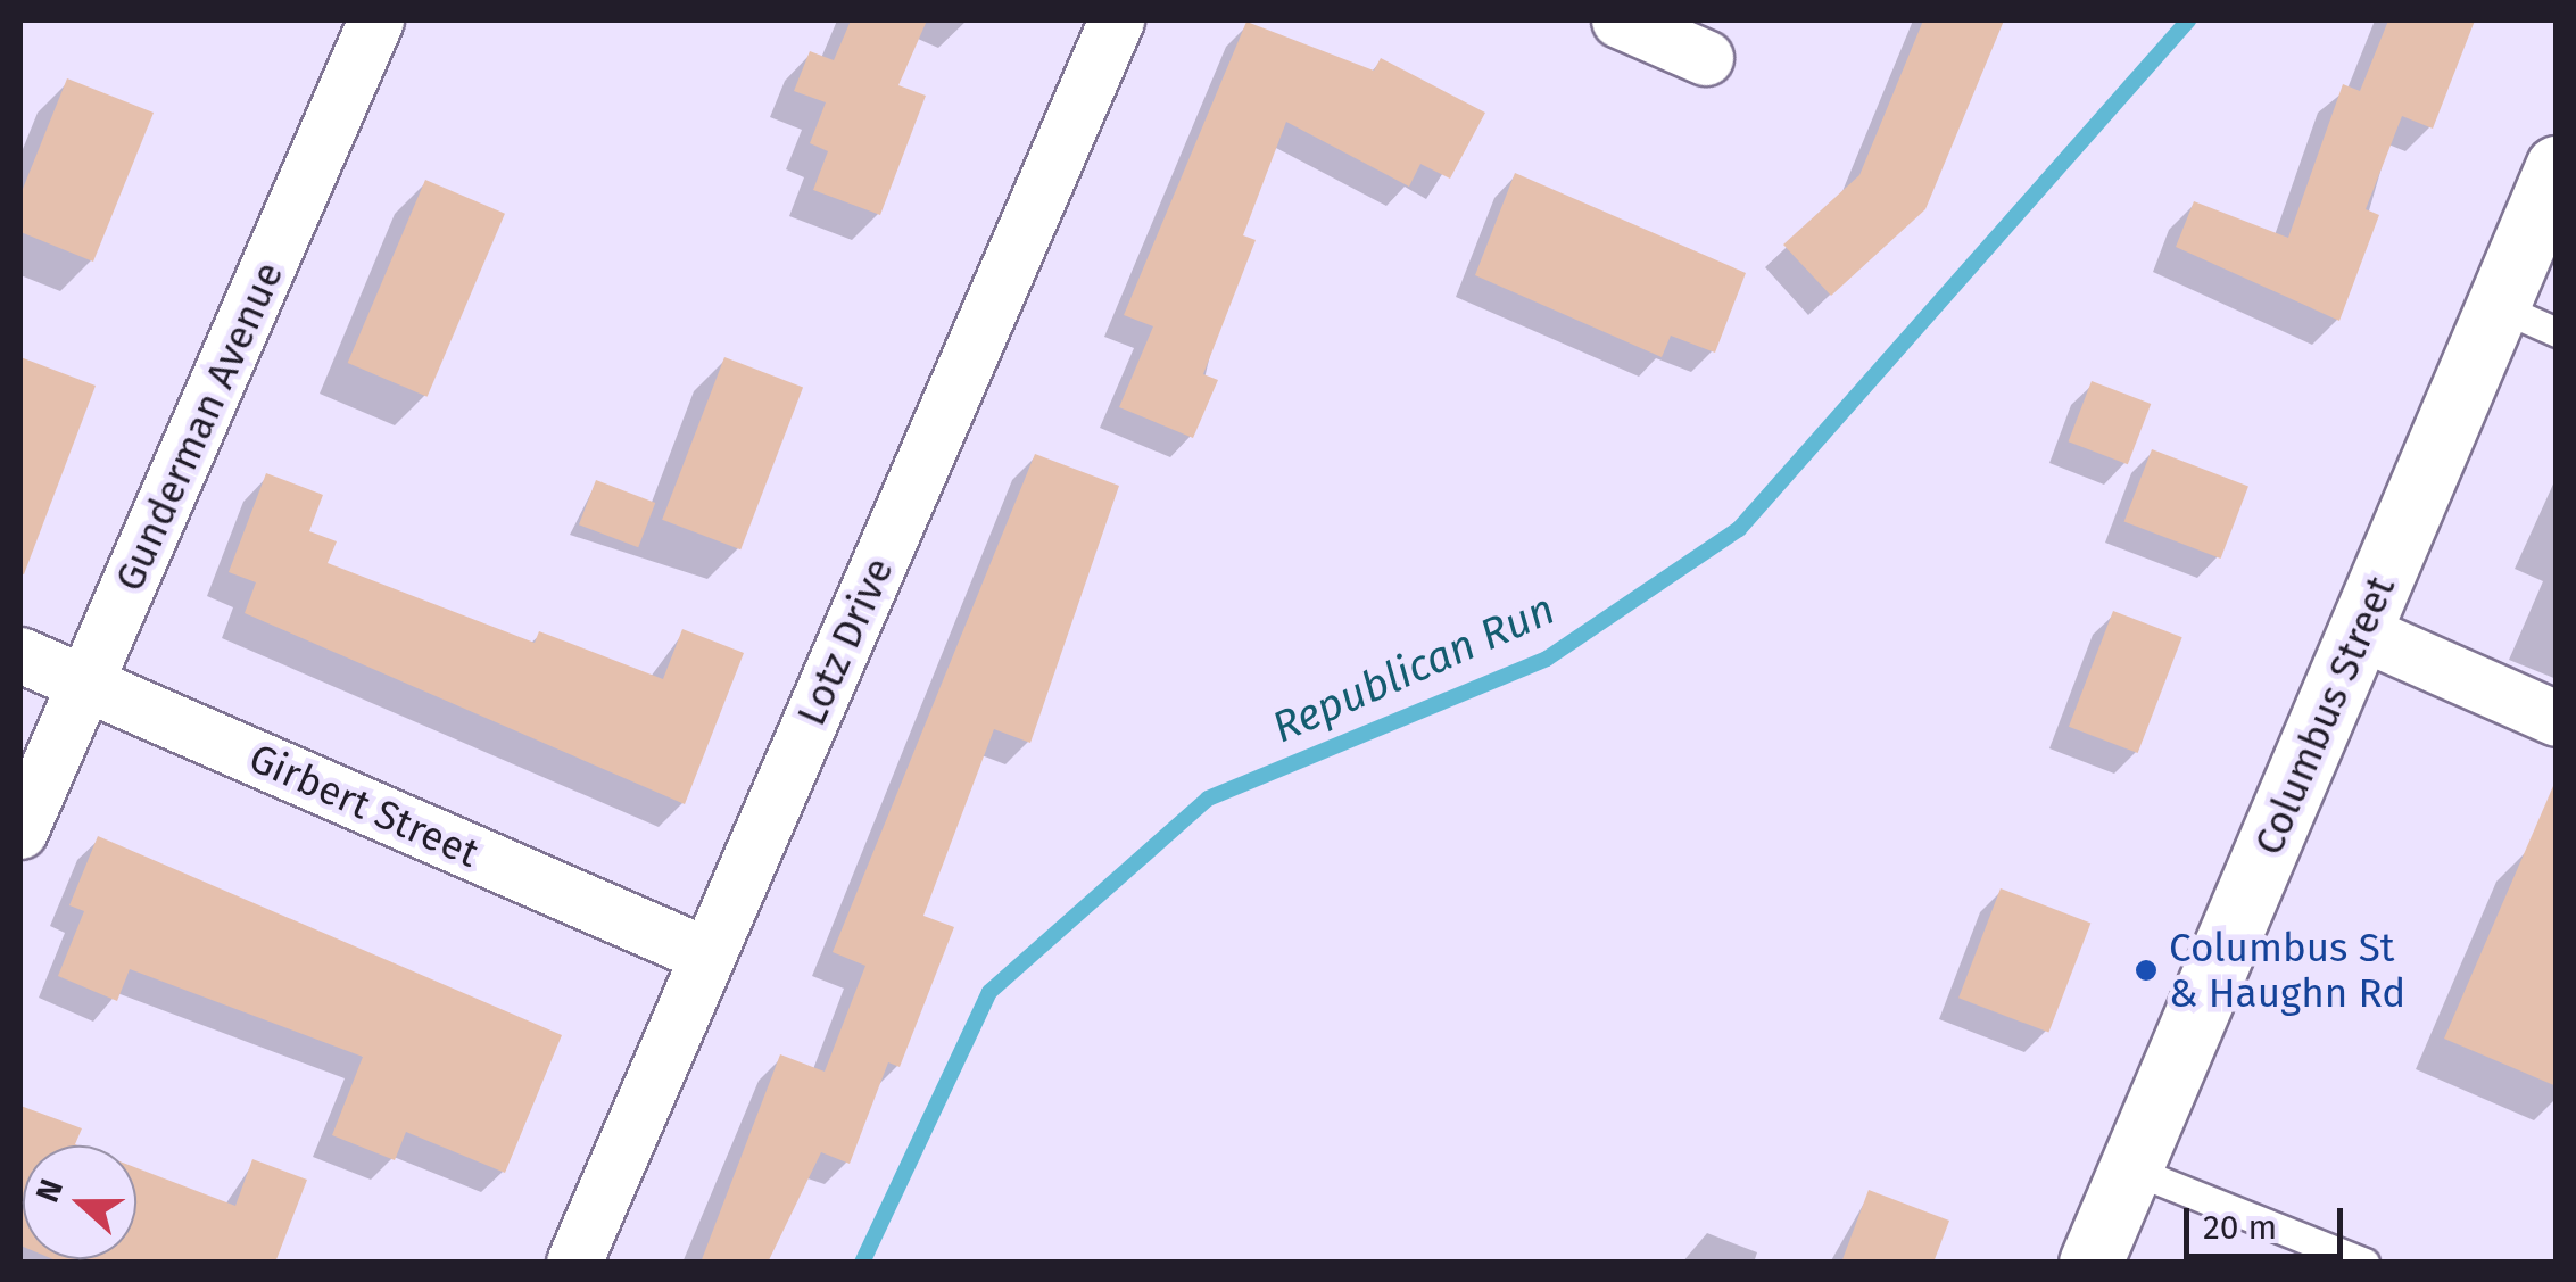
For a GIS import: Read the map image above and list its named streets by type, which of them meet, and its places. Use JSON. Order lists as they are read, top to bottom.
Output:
{
  "streets": {
    "main road": ["Columbus Street"],
    "street": ["Gunderman Avenue", "Lotz Drive", "Girbert Street"]
  },
  "crossings": [
    ["Gunderman Avenue", "Girbert Street"],
    ["Lotz Drive", "Girbert Street"]
  ],
  "water": ["Republican Run"],
  "places": ["Columbus St & Haughn Rd"],
  "scale_bar": "20 m",
  "north": "left"
}
